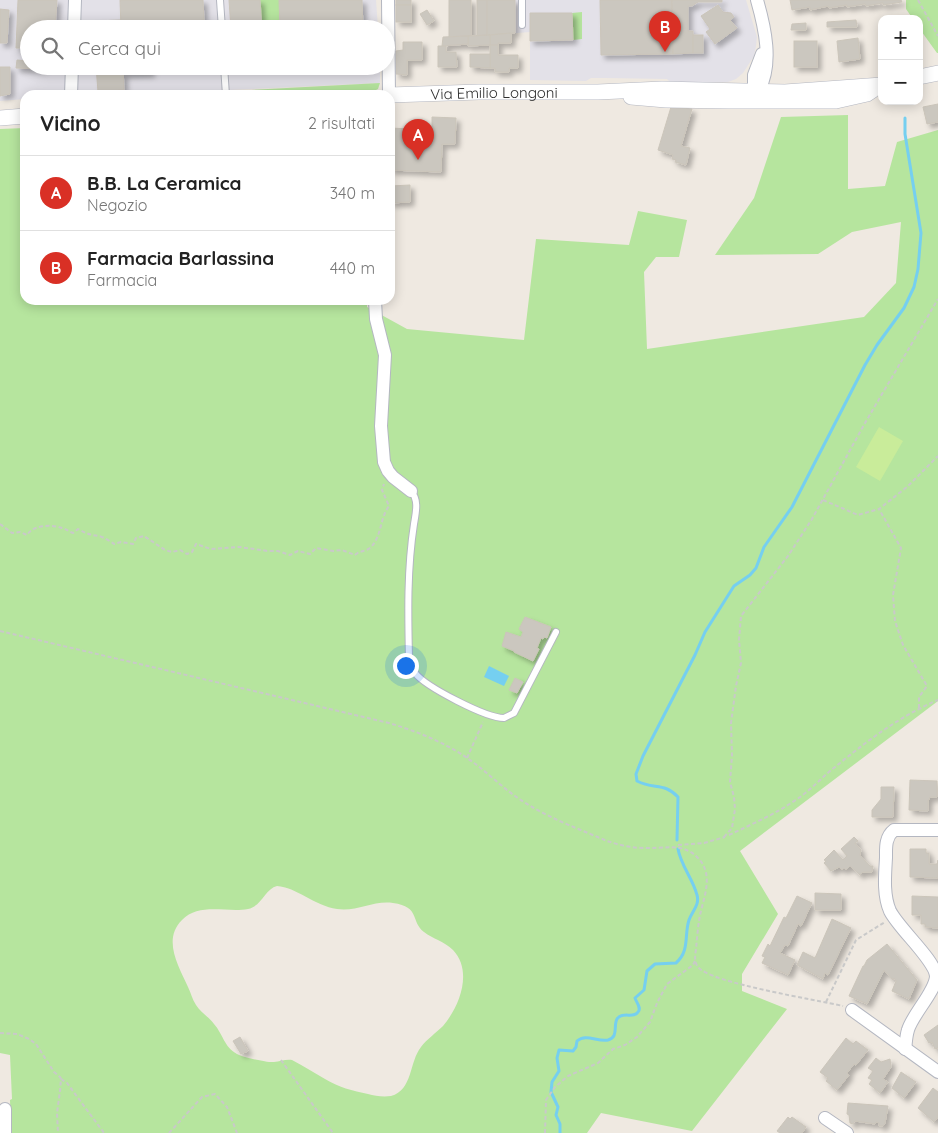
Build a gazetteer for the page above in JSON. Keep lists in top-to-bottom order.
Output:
{
  "streets": {
    "street": ["Via Emilio Longoni"]
  },
  "page": {
    "pins": ["B", "A"],
    "map_buttons": ["+", "−"],
    "search": "Cerca qui",
    "heading": ["Vicino", "2 risultati"],
    "list": [
      {
        "mark": "A",
        "name": "B.B. La Ceramica",
        "note": "Negozio",
        "value": "340 m"
      },
      {
        "mark": "B",
        "name": "Farmacia Barlassina",
        "note": "Farmacia",
        "value": "440 m"
      }
    ]
  }
}
